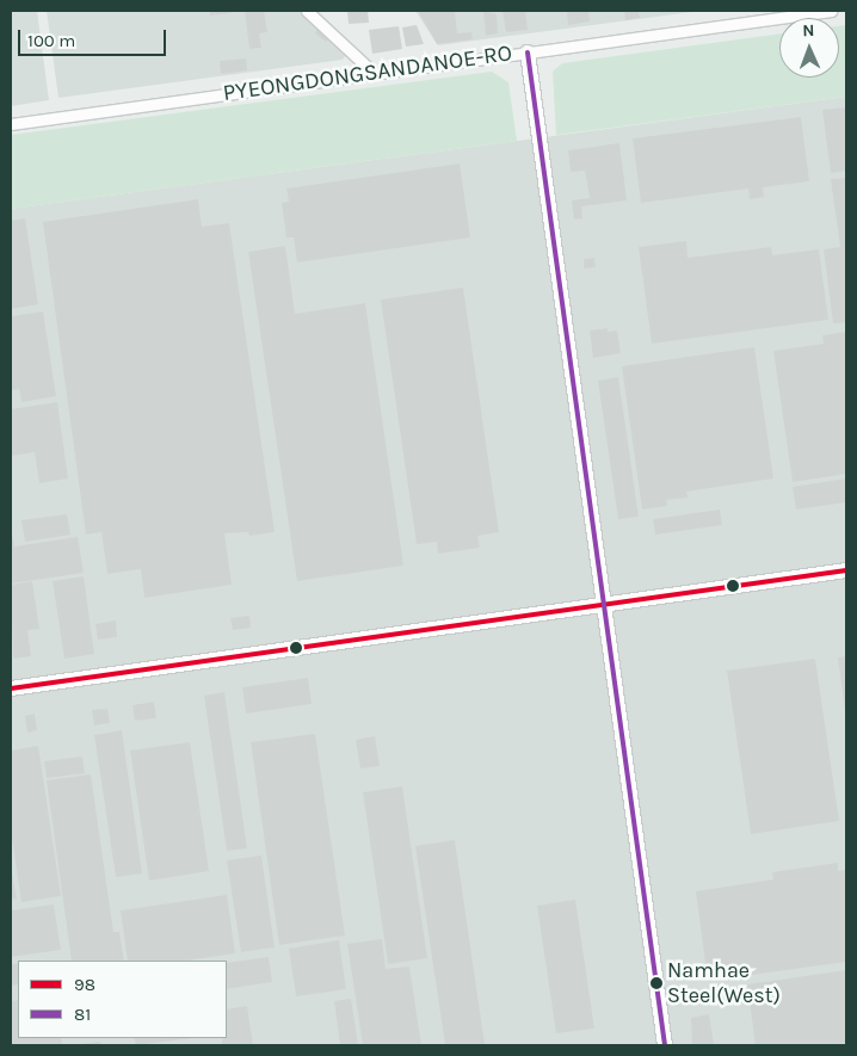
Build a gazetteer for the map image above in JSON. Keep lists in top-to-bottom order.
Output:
{
  "streets": {
    "street": ["PYEONGDONGSANDANOE-RO"]
  },
  "places": ["Namhae Steel(West)"],
  "lines": ["transit line 81", "transit line 98"],
  "legend": ["98", "81"],
  "scale_bar": "100 m",
  "north": "top"
}
